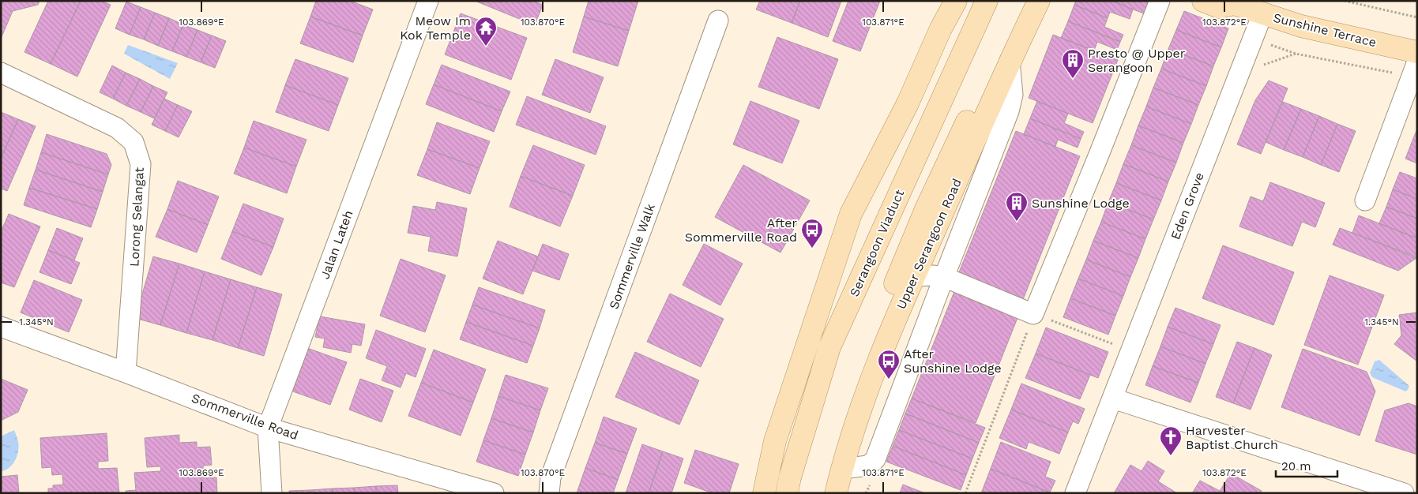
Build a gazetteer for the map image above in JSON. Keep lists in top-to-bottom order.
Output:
{
  "streets": {
    "main road": ["Sunshine Terrace", "Serangoon Viaduct", "Upper Serangoon Road"],
    "street": [
      "Eden Grove",
      "Lorong Selangat",
      "Jalan Lateh",
      "Sommerville Walk",
      "Sommerville Road"
    ]
  },
  "crossings": [
    ["Sunshine Terrace", "Eden Grove"],
    ["Lorong Selangat", "Sommerville Road"],
    ["Jalan Lateh", "Sommerville Road"]
  ],
  "places": {
    "temple": ["Meow Im Kok Temple"],
    "building": ["Presto @ Upper Serangoon", "Sunshine Lodge"],
    "bus stop": ["After Sommerville Road", "After Sunshine Lodge"],
    "church": ["Harvester Baptist Church"]
  },
  "scale_bar": "20 m",
  "coordinates": [
    "103.869°E",
    "103.870°E",
    "103.871°E",
    "103.872°E",
    "1.345°N"
  ]
}
